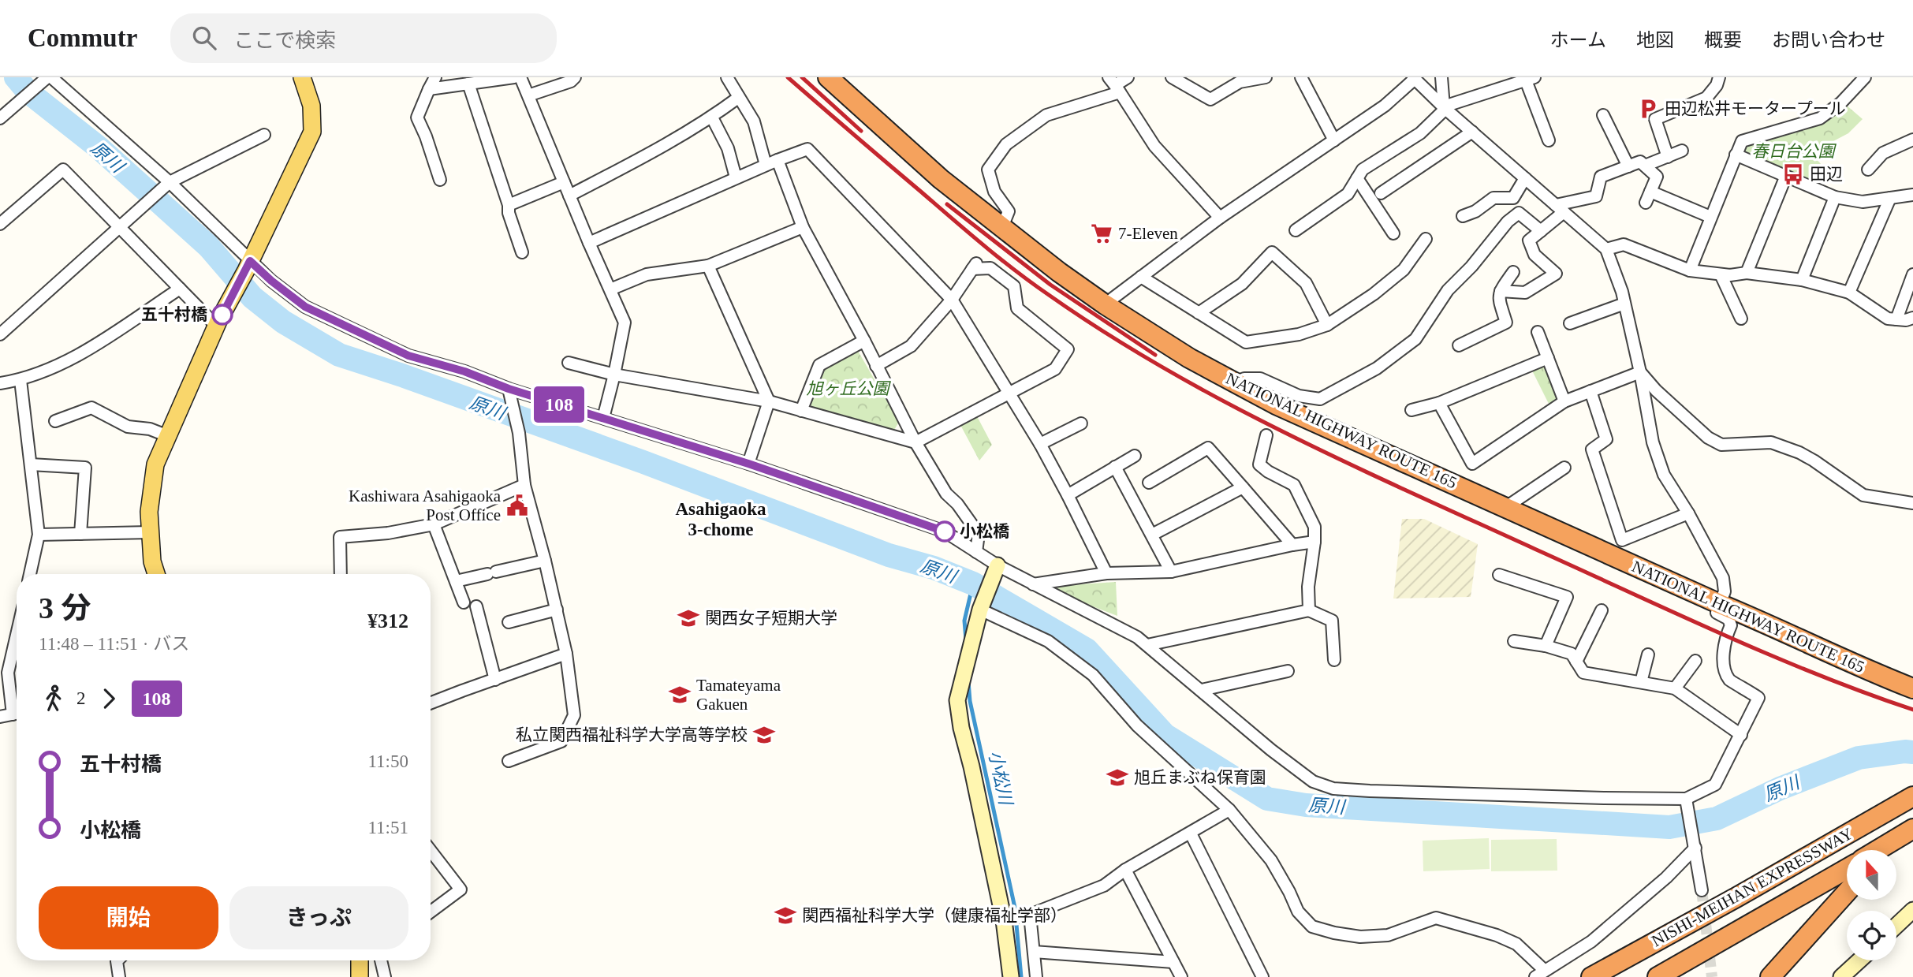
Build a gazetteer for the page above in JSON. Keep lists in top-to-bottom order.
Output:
{
  "streets": {
    "highway": ["NATIONAL HIGHWAY ROUTE 165", "NISHI-MEIHAN EXPRESSWAY"]
  },
  "districts": ["Asahigaoka 3-chome"],
  "water": ["原川", "小松川"],
  "parks": ["春日台公園", "旭ヶ丘公園"],
  "places": {
    "parking": ["田辺松井モータープール"],
    "bus stop": ["田辺"],
    "supermarket": ["7-Eleven"],
    "other": ["五十村橋", "小松橋"],
    "public building": ["Kashiwara Asahigaoka Post Office"],
    "school or university": [
      "関西女子短期大学",
      "Tamateyama Gakuen",
      "私立関西福祉科学大学高等学校",
      "旭丘まぶね保育園",
      "関西福祉科学大学（健康福祉学部）"
    ]
  },
  "lines": ["bus line 108"],
  "north": "top",
  "page": {
    "header": "Commutr",
    "search": "ここで検索",
    "nav": [
      "ホーム",
      "地図",
      "概要",
      "お問い合わせ"
    ],
    "on_map": "108",
    "heading": ["3 分", "11:48 – 11:51 · バス", "¥312"],
    "legs": ["2", "108"],
    "list": [
      {
        "name": "五十村橋",
        "value": "11:50"
      },
      {
        "name": "小松橋",
        "value": "11:51"
      }
    ],
    "buttons": ["開始", "きっぷ"]
  }
}
